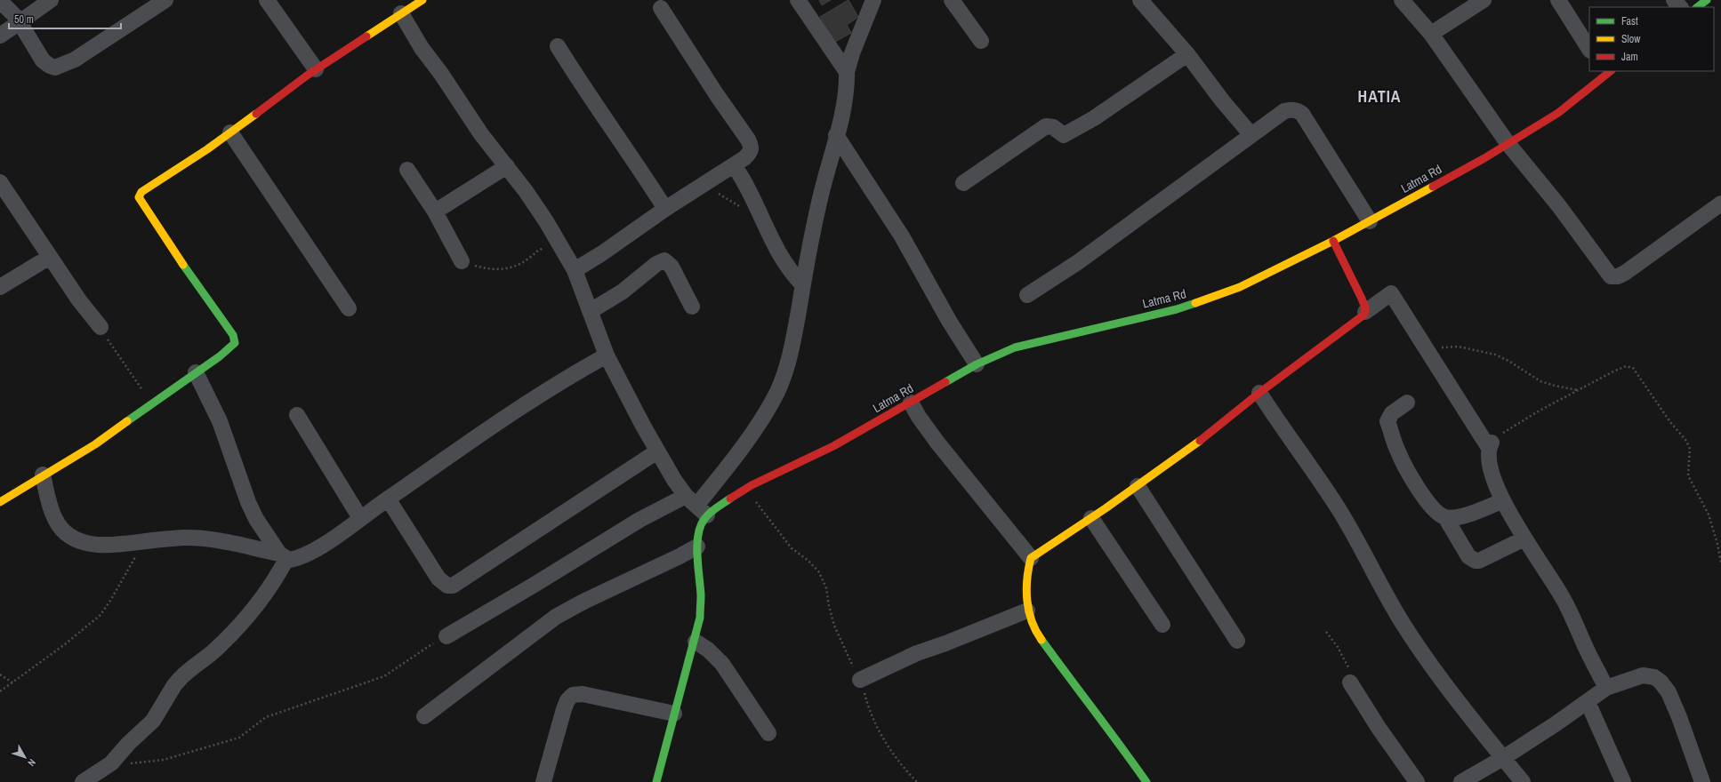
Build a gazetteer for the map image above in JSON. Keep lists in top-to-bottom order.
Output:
{
  "streets": {
    "street": ["Latma Rd"]
  },
  "districts": ["HATIA"],
  "legend": ["Fast", "Slow", "Jam"],
  "scale_bar": "50 m",
  "north": "bottom right"
}
